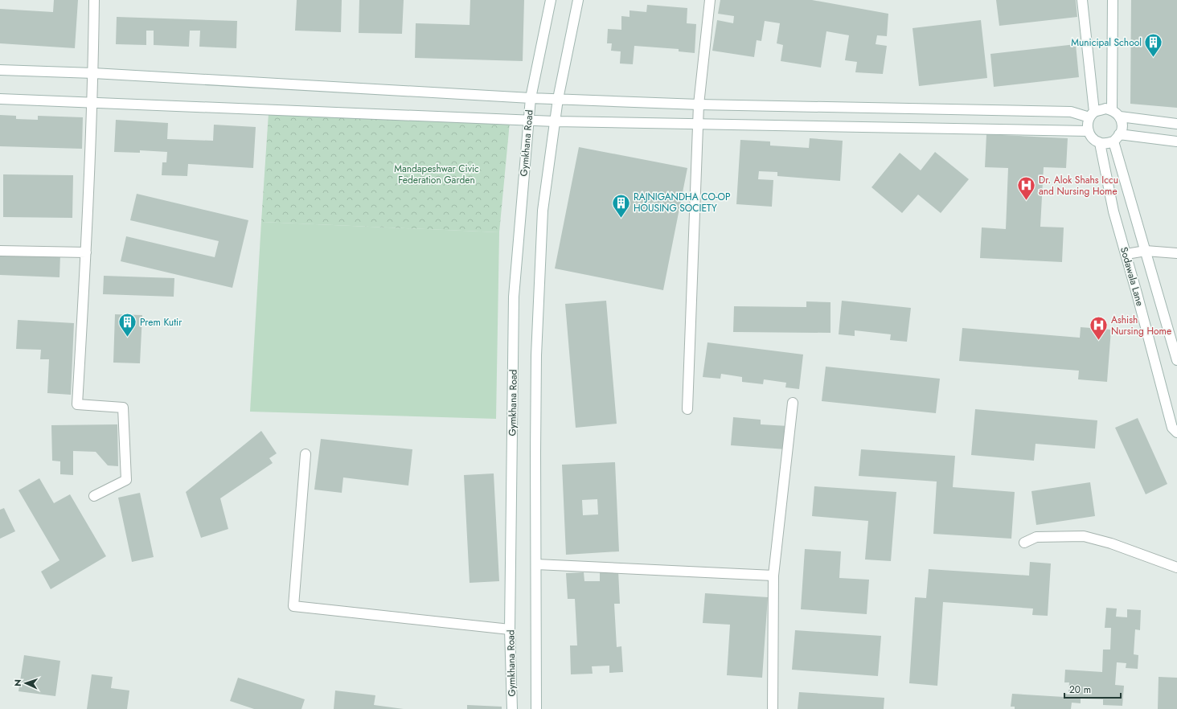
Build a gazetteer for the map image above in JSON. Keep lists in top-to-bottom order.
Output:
{
  "streets": {
    "street": ["Gymkhana Road", "Sodawala Lane"]
  },
  "parks": ["Mandapeshwar Civic Federation Garden"],
  "places": {
    "building": ["Municipal School", "RAJNIGANDHA CO-OP HOUSING SOCIETY", "Prem Kutir"],
    "hospital": ["Dr. Alok Shahs Iccu and Nursing Home", "Ashish Nursing Home"]
  },
  "scale_bar": "20 m",
  "north": "left"
}
